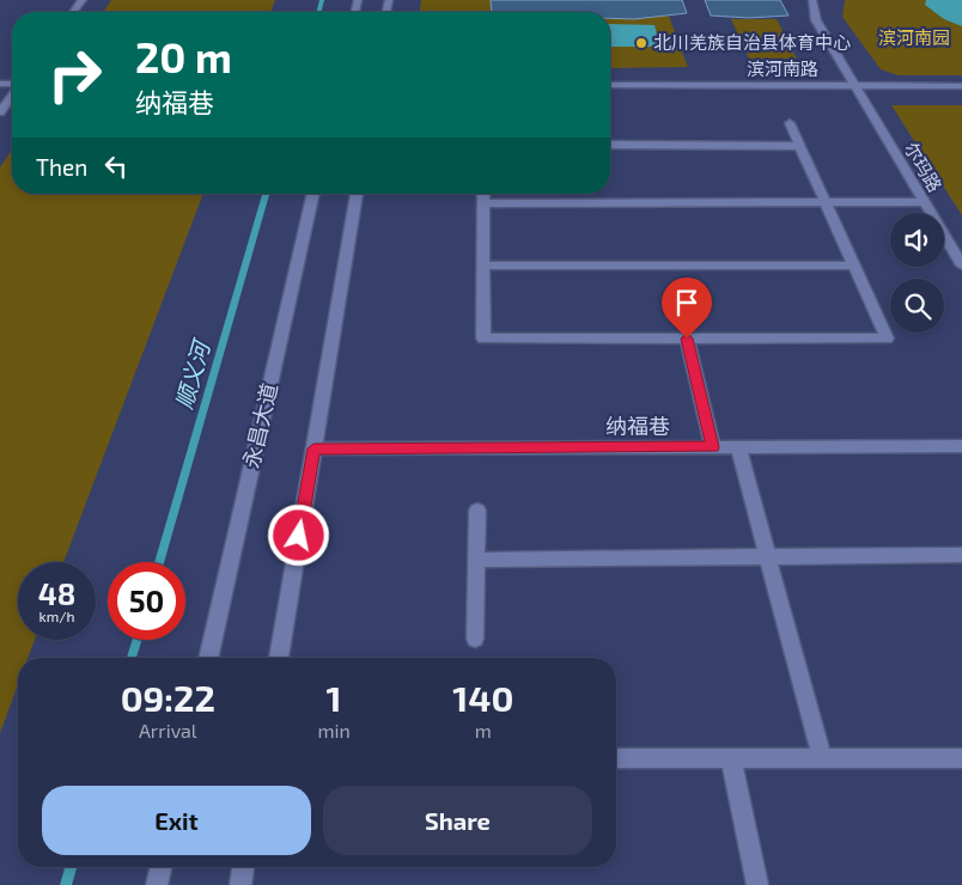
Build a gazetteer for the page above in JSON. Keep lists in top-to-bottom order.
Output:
{
  "streets": {
    "street": [
      "滨河南路",
      "尔玛路",
      "永昌大道",
      "纳福巷"
    ]
  },
  "crossings": [
    ["滨河南路", "尔玛路"]
  ],
  "water": ["顺义河"],
  "parks": ["滨河南园"],
  "places": ["北川羌族自治县体育中心"],
  "page": {
    "turn": ["20 m", "纳福巷"],
    "then": "Then",
    "speed": "48 km/h",
    "limit": "50",
    "eta": [
      "09:22",
      "Arrival",
      "1",
      "min",
      "140",
      "m"
    ],
    "buttons": ["Exit", "Share"]
  }
}
